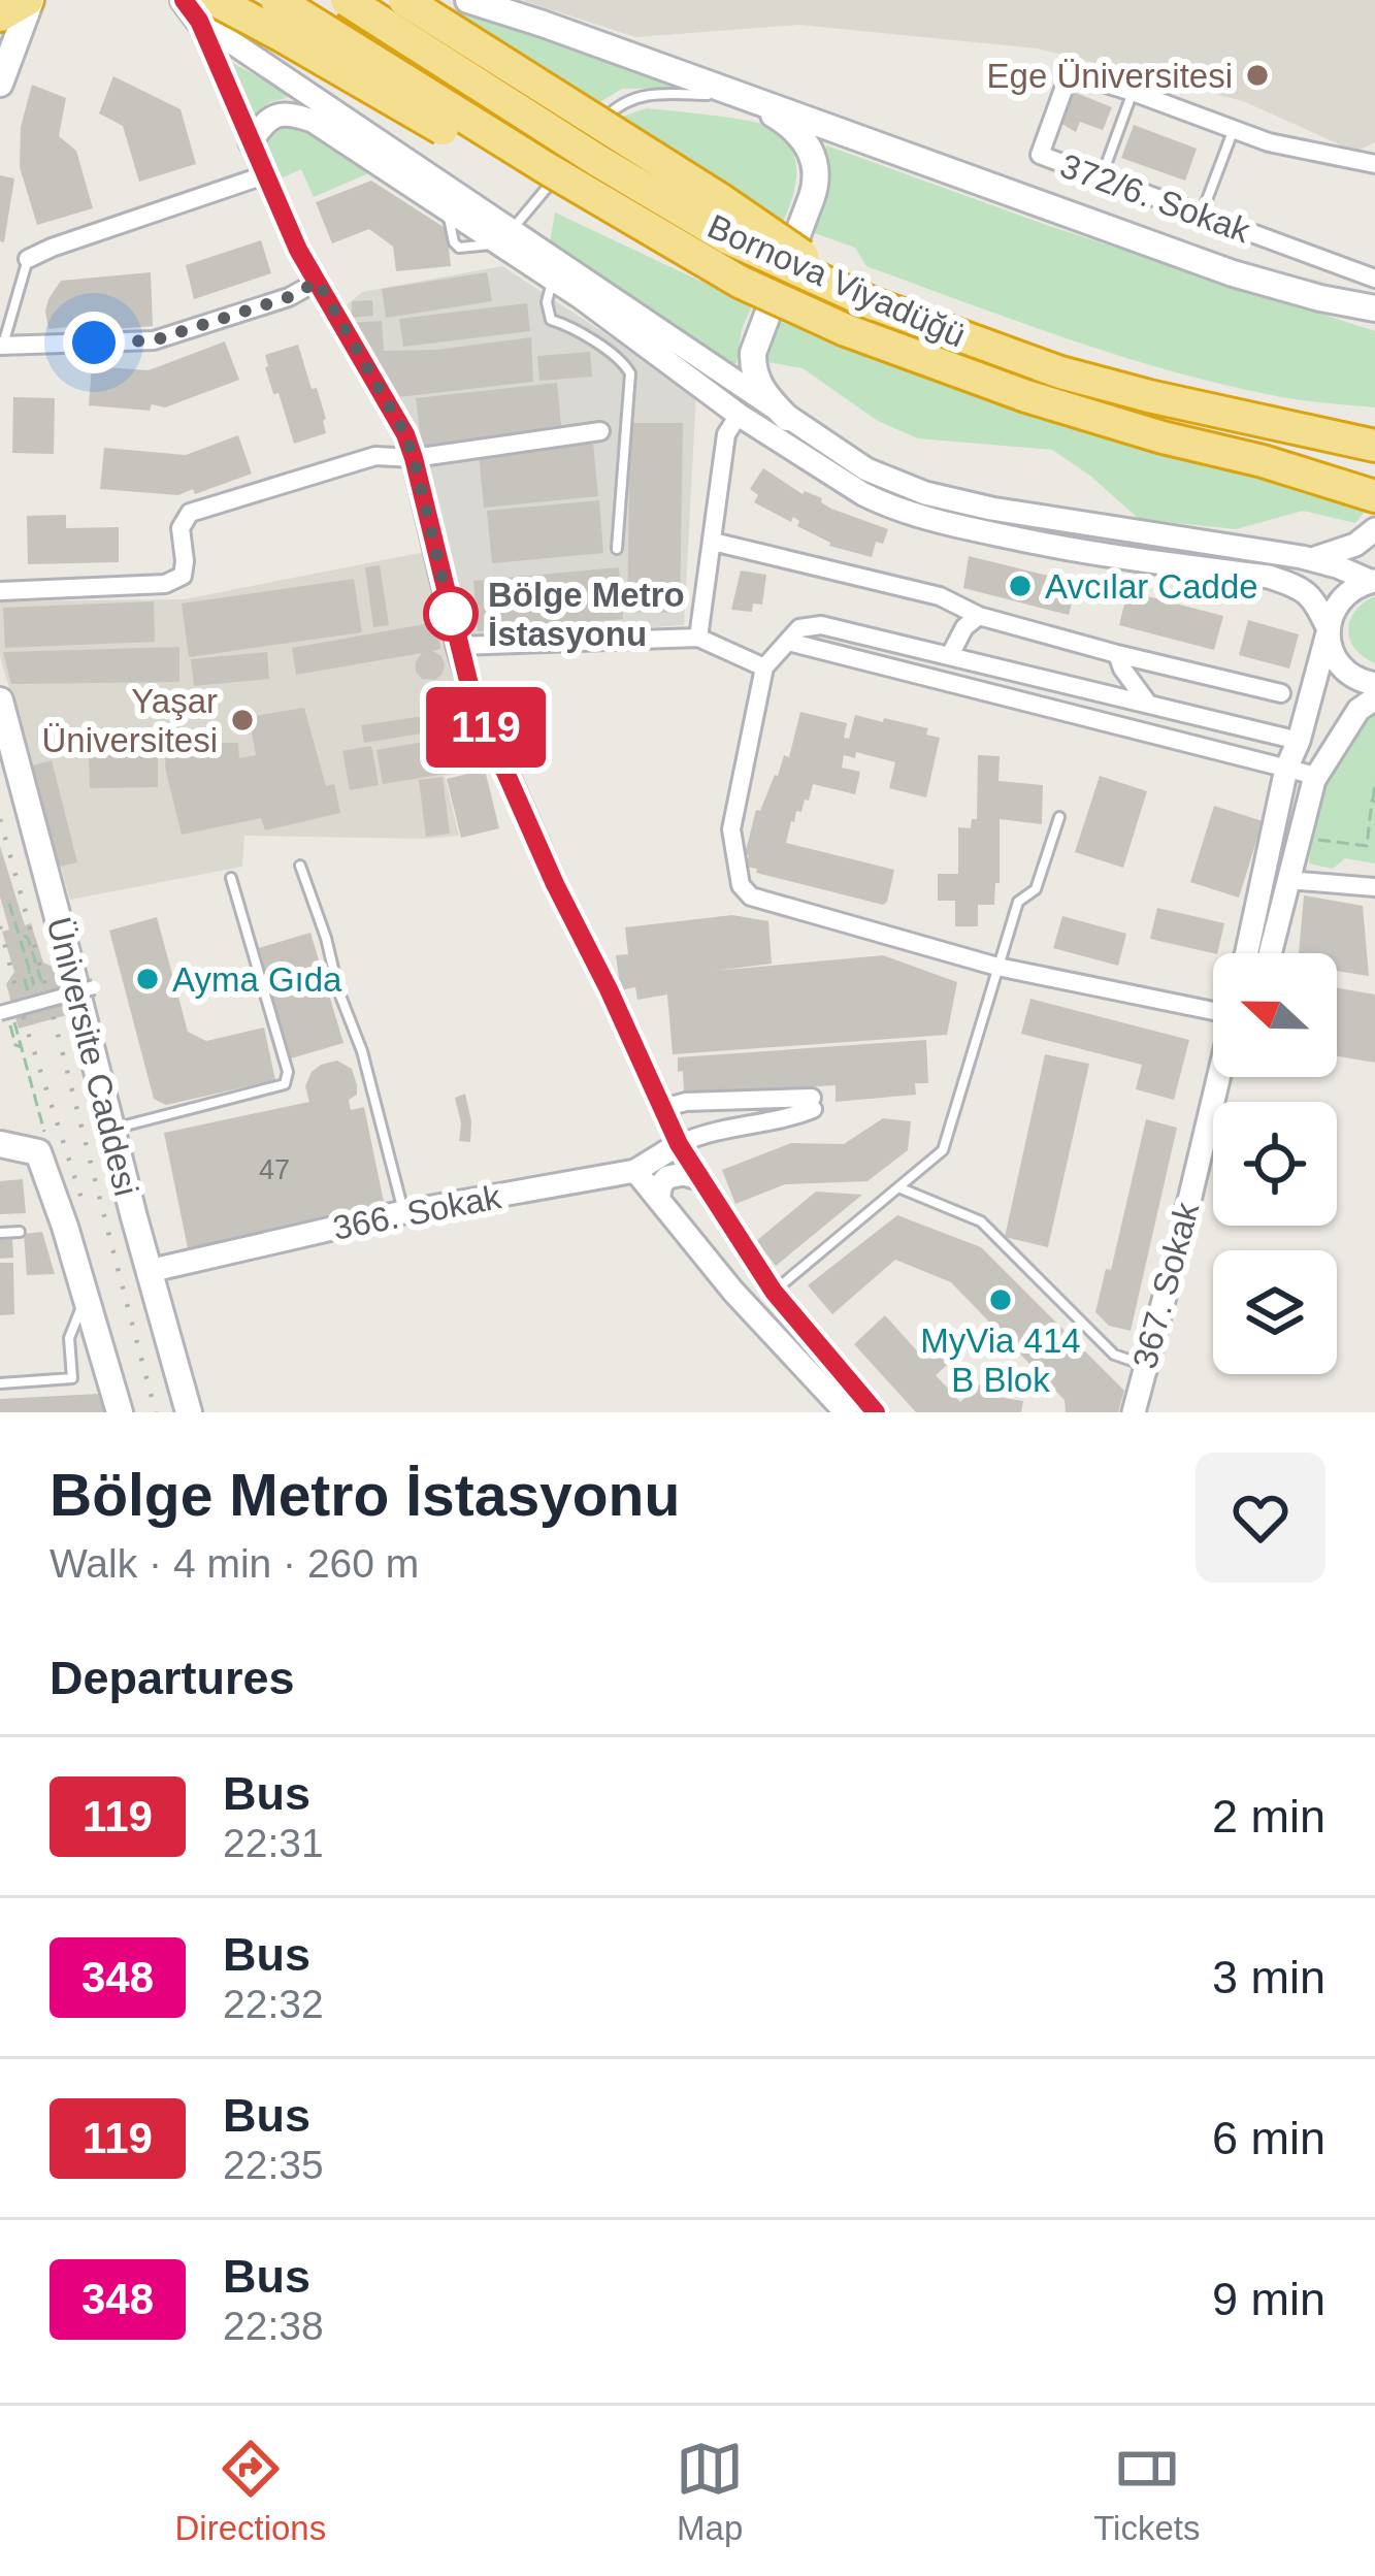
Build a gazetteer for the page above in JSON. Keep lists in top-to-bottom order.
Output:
{
  "streets": {
    "highway": ["Bornova Viyadüğü"],
    "main road": ["Üniversite Caddesi"],
    "street": ["372/6. Sokak", "366. Sokak", "367. Sokak"]
  },
  "crossings": [
    ["Üniversite Caddesi", "366. Sokak"]
  ],
  "places": [
    "Ege Üniversitesi",
    "Avcılar Cadde",
    "Bölge Metro İstasyonu",
    "Yaşar Üniversitesi",
    "Ayma Gıda",
    "MyVia 414 B Blok"
  ],
  "lines": ["bus line 119"],
  "house_numbers": ["47"],
  "north": "left",
  "page": {
    "on_map": "119",
    "heading": [
      ["Bölge Metro İstasyonu", "Walk · 4 min · 260 m"],
      "Departures"
    ],
    "list": [
      {
        "mark": "119",
        "name": "Bus",
        "note": "22:31",
        "value": "2 min"
      },
      {
        "mark": "348",
        "name": "Bus",
        "note": "22:32",
        "value": "3 min"
      },
      {
        "mark": "119",
        "name": "Bus",
        "note": "22:35",
        "value": "6 min"
      },
      {
        "mark": "348",
        "name": "Bus",
        "note": "22:38",
        "value": "9 min"
      }
    ],
    "tabs": ["Directions", "Map", "Tickets"]
  }
}
